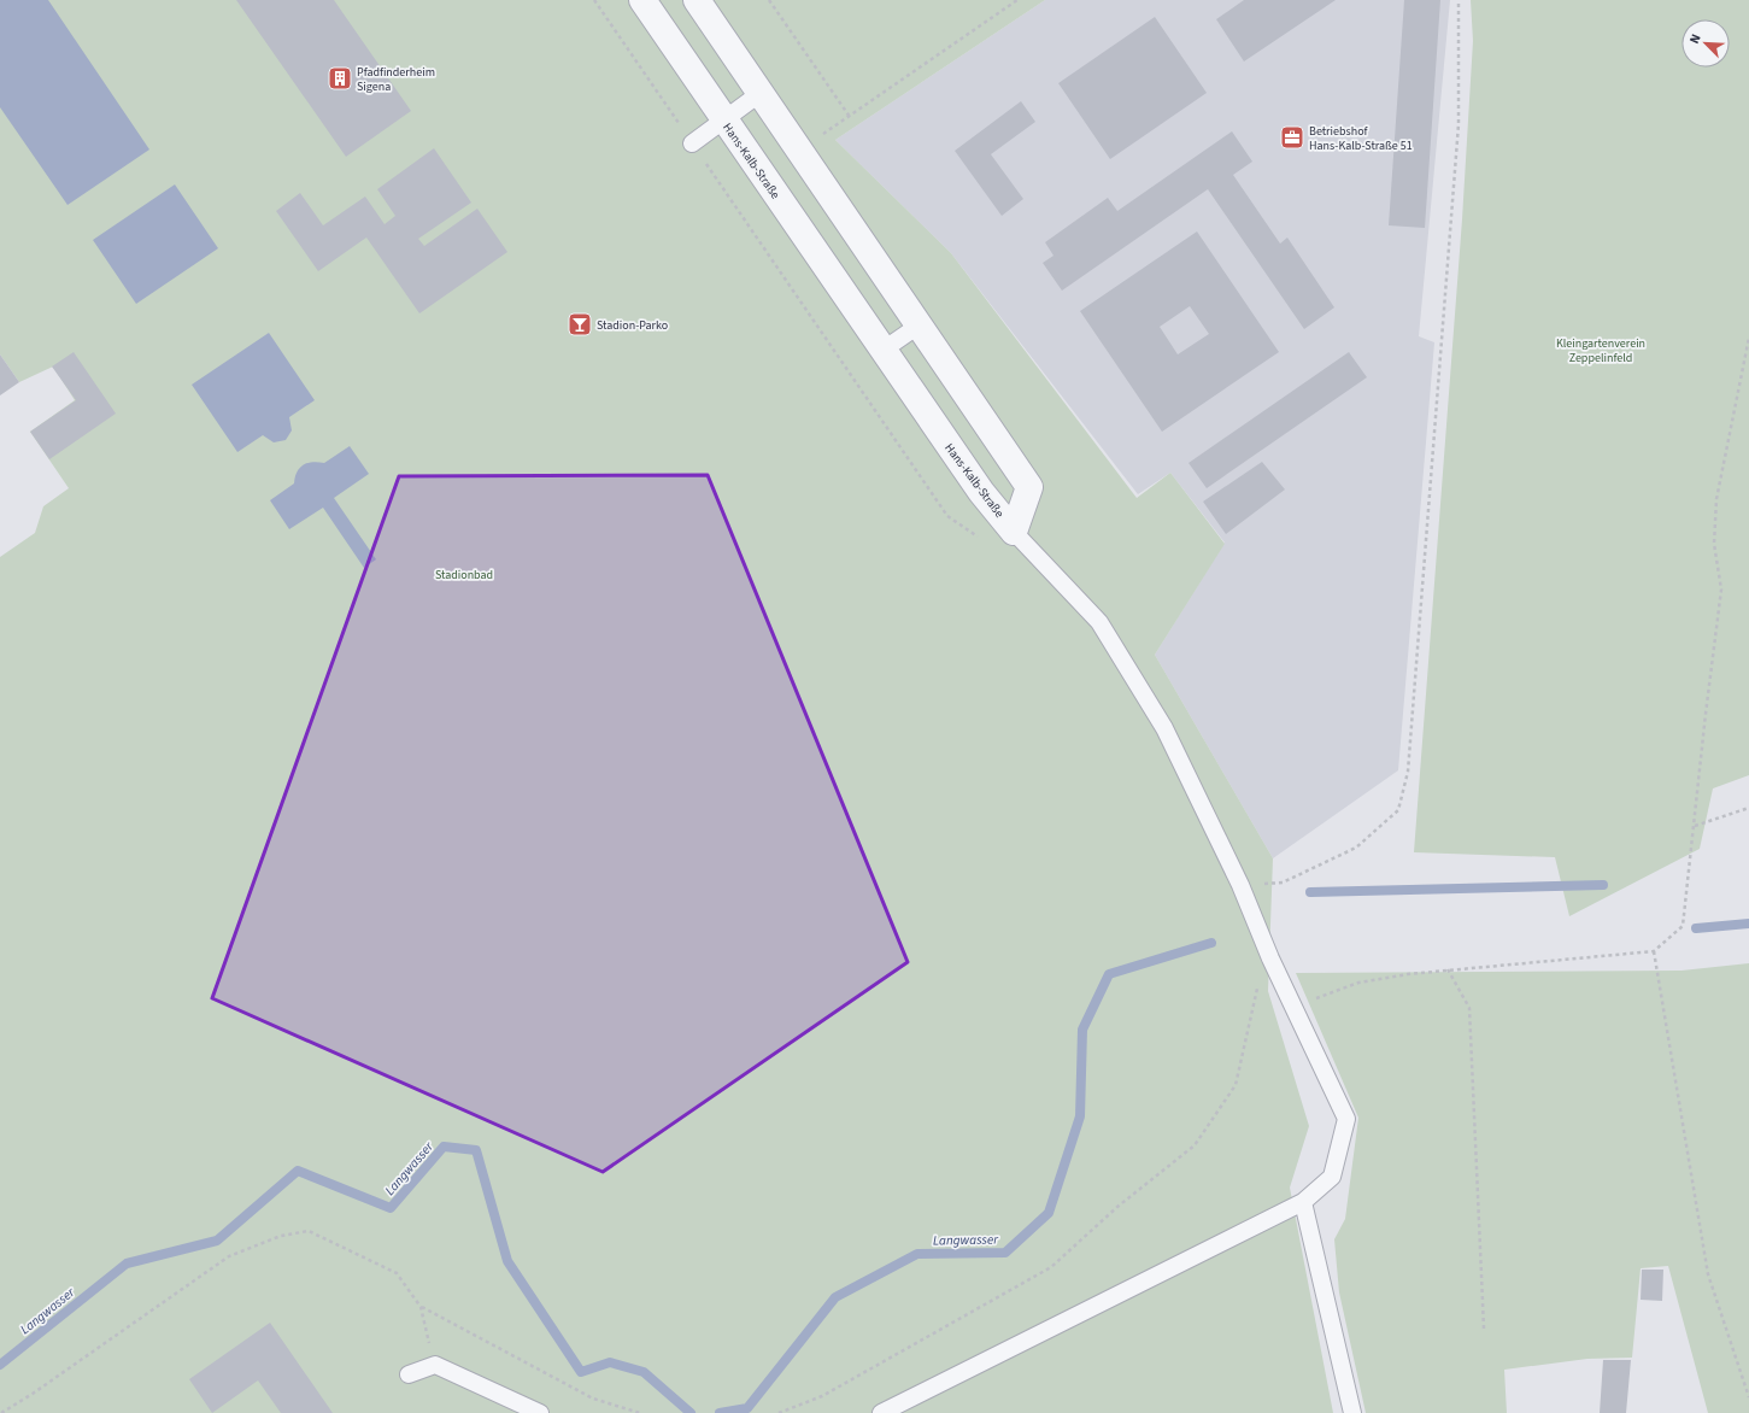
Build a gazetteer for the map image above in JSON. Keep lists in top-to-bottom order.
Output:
{
  "streets": {
    "street": ["Hans-Kalb-Straße"]
  },
  "water": ["Langwasser"],
  "parks": ["Kleingartenverein Zeppelinfeld", "Stadionbad"],
  "places": {
    "building": ["Pfadfinderheim Sigena"],
    "office": ["Betriebshof Hans-Kalb-Straße 51"],
    "bar": ["Stadion-Parko"]
  },
  "north": "top left"
}
